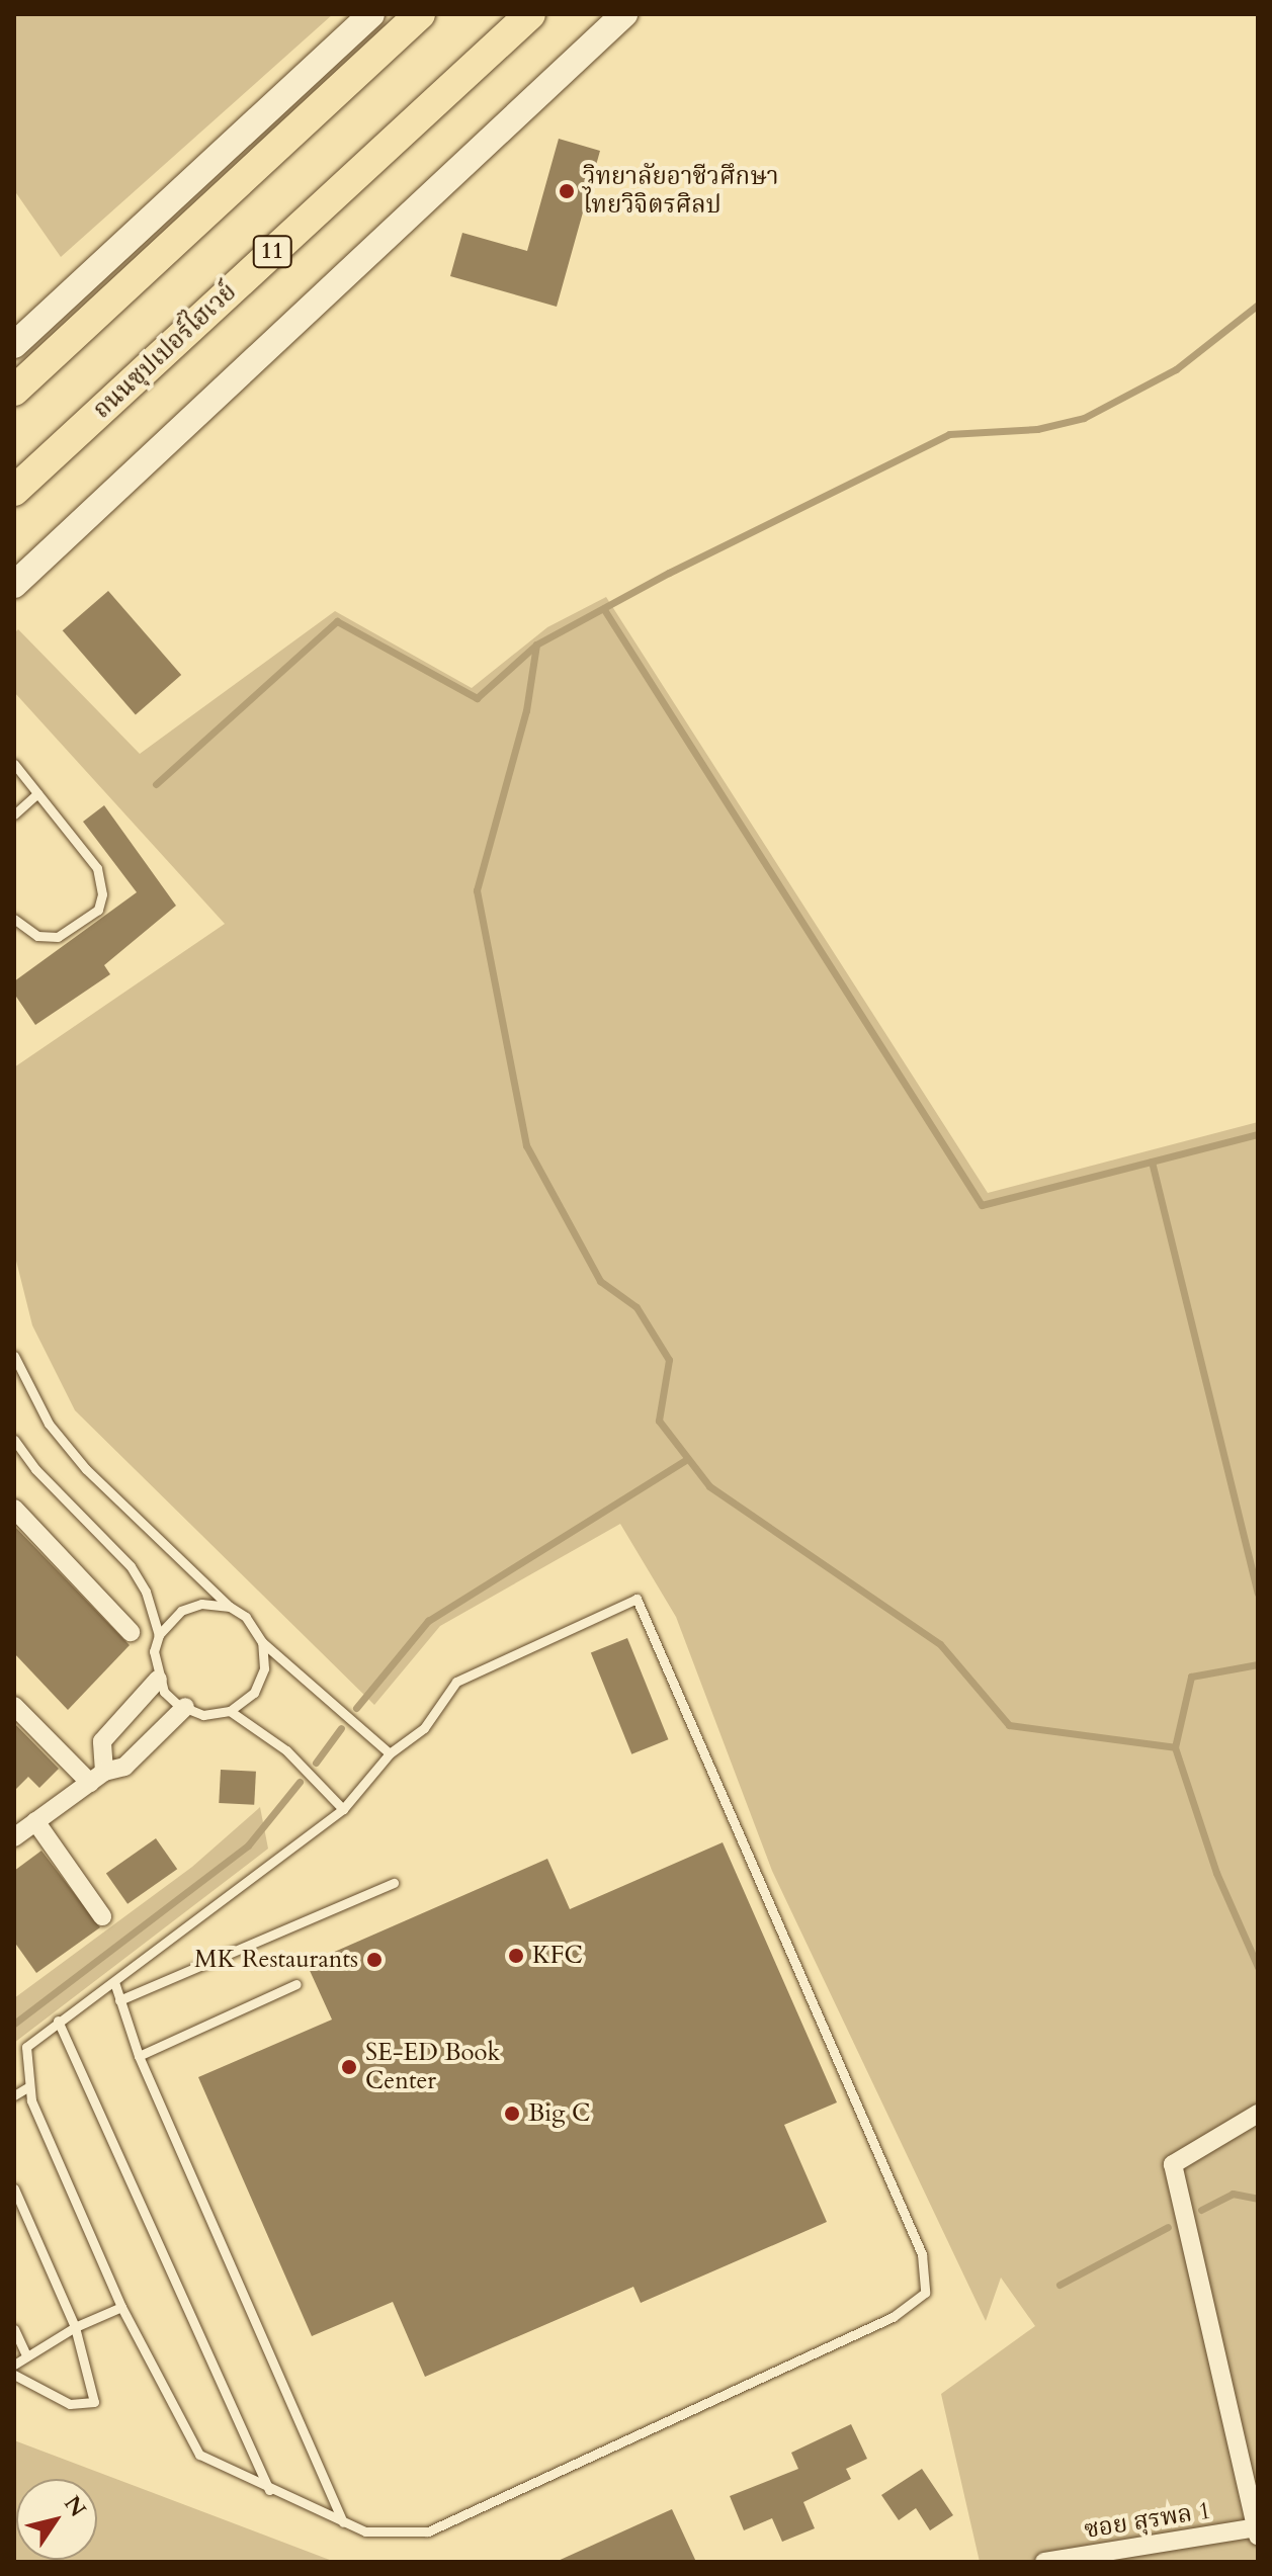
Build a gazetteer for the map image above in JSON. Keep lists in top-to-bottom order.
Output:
{
  "streets": {
    "highway": ["11", "ถนนซุปเปอร์ไฮเวย์"],
    "street": ["ซอย สุรพล 1"]
  },
  "places": [
    "วิทยาลัยอาชีวศึกษา ไทยวิจิตรศิลป",
    "KFC",
    "MK Restaurants",
    "SE-ED Book Center",
    "Big C"
  ],
  "north": "top right"
}
